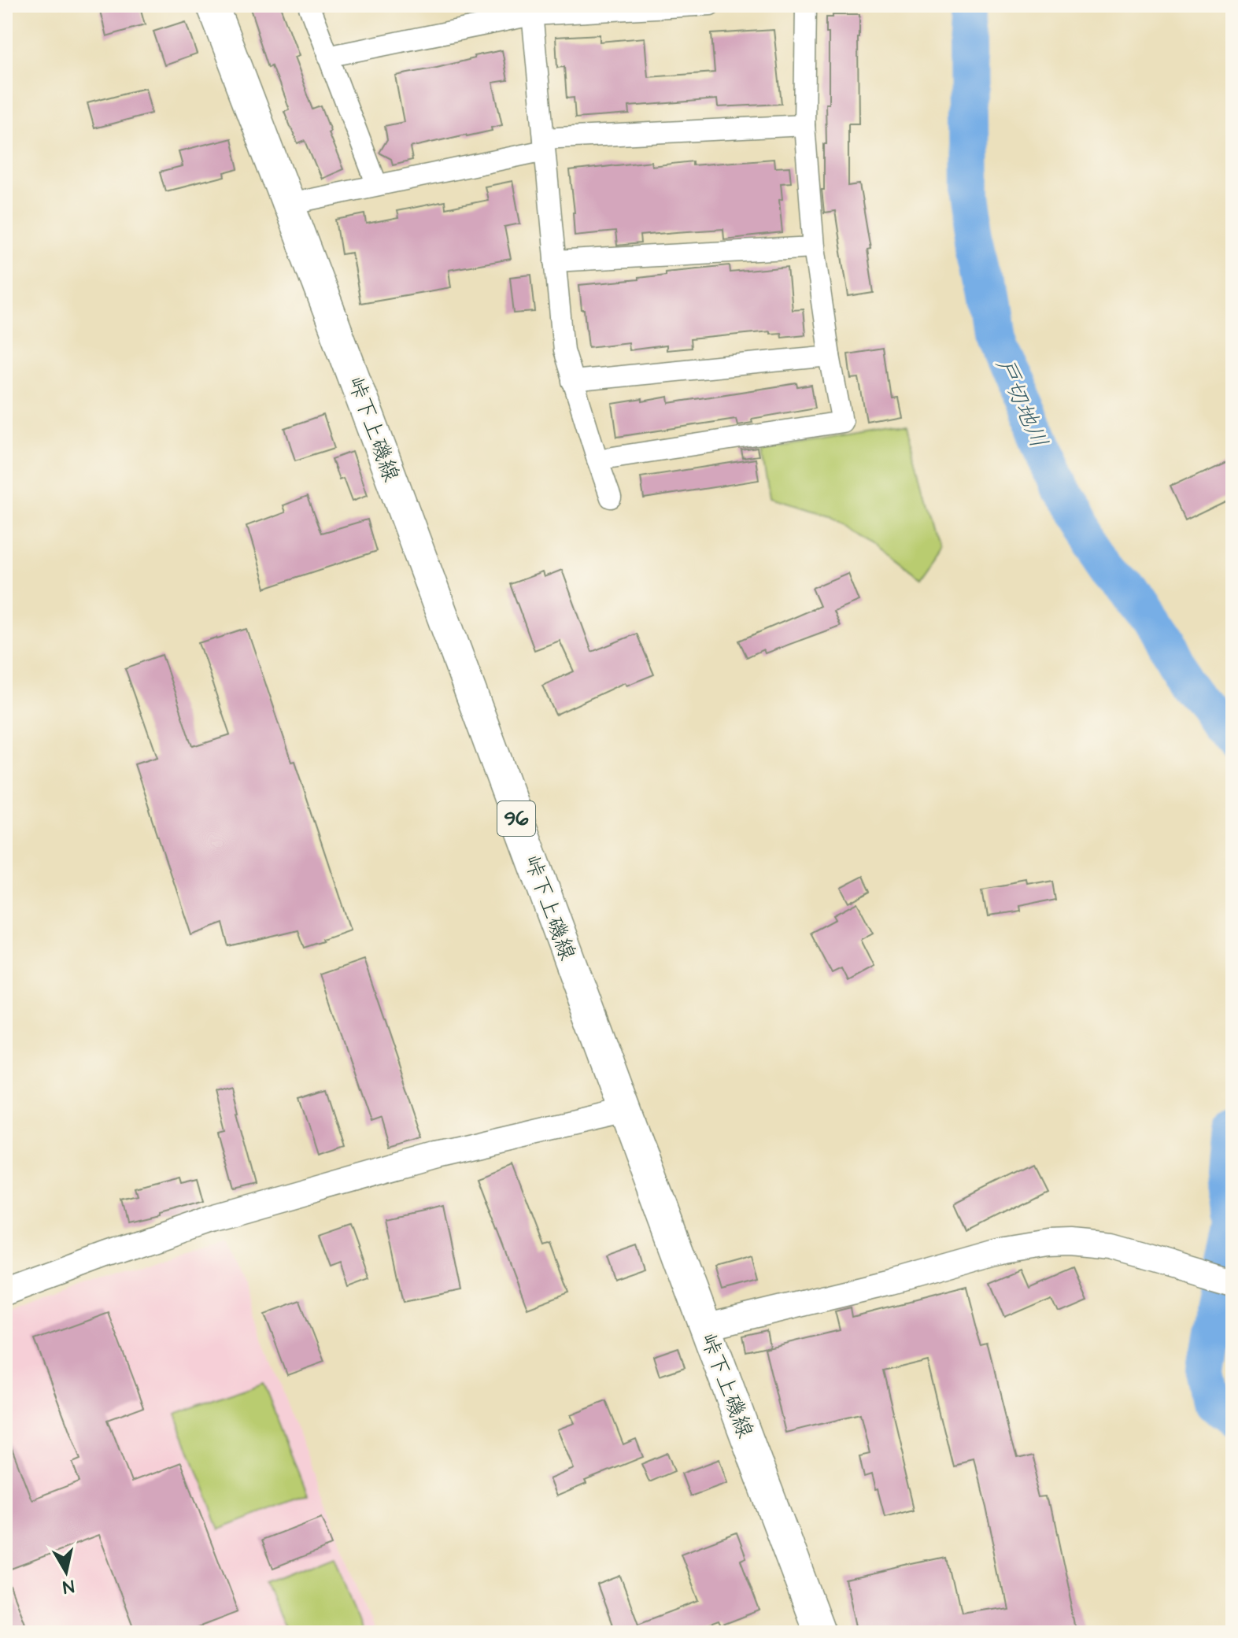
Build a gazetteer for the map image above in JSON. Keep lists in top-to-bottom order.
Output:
{
  "streets": {
    "main road": ["峠下上磯線", "96"]
  },
  "water": ["戸切地川"],
  "north": "bottom"
}
